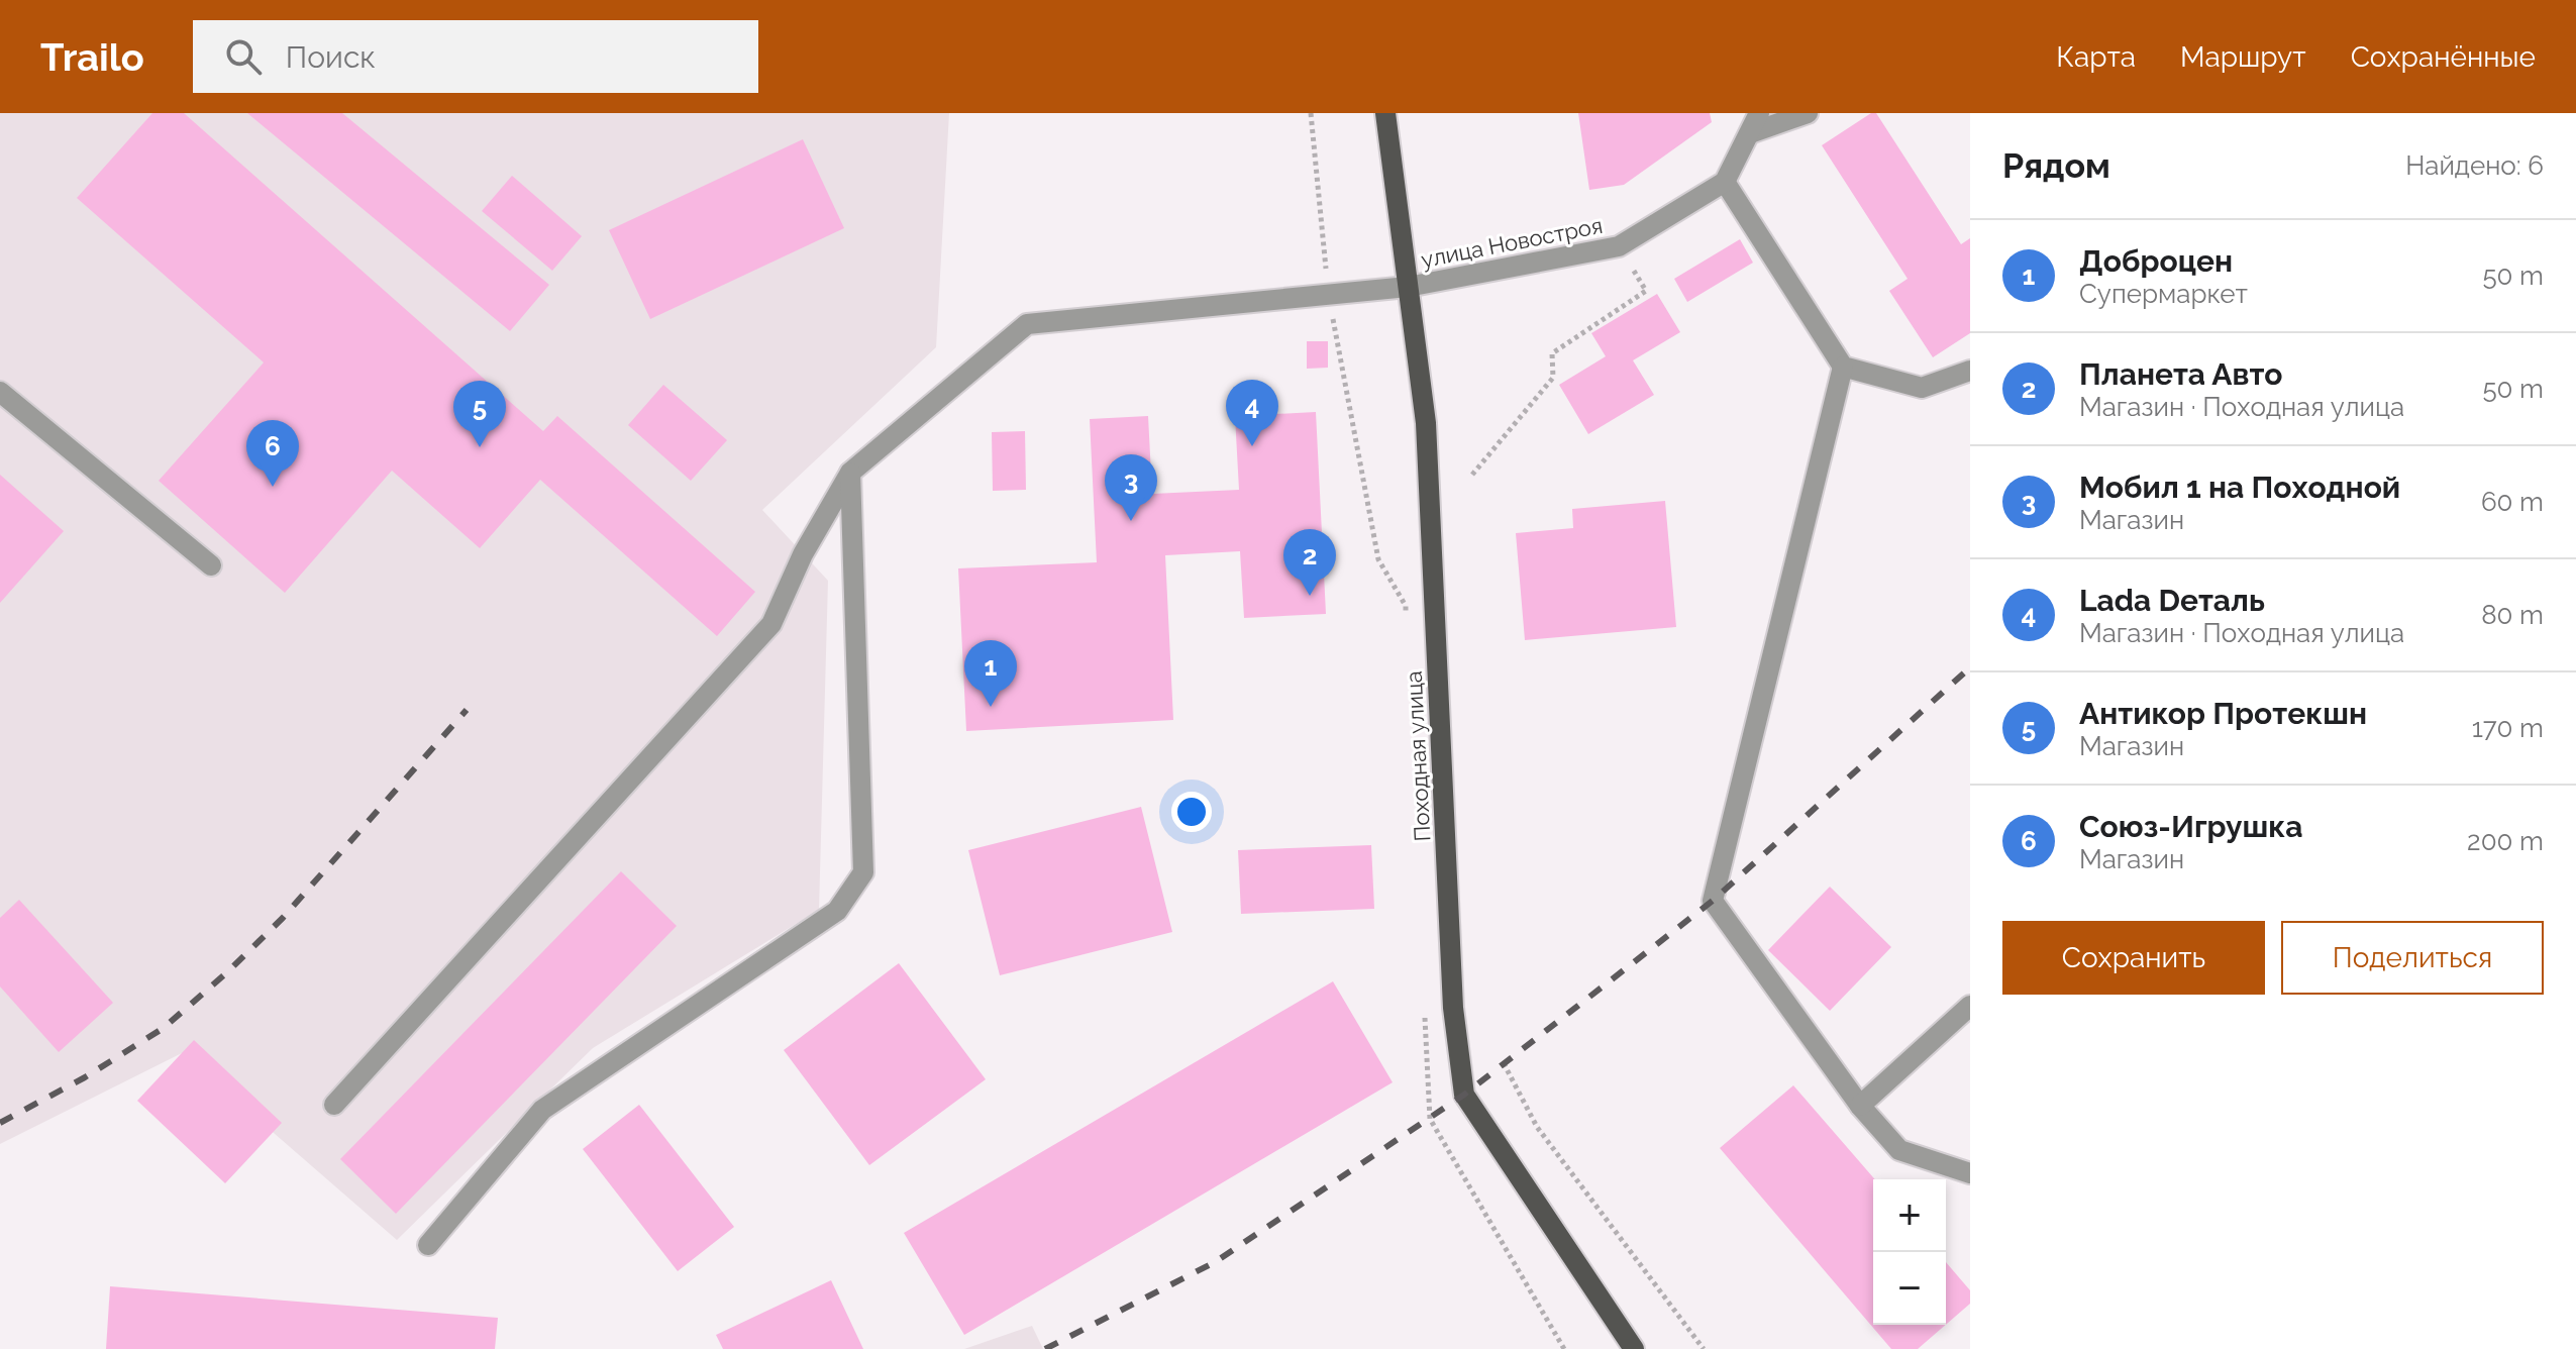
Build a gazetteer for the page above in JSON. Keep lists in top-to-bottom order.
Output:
{
  "streets": {
    "main road": ["Походная улица"],
    "street": ["улица Новостроя"]
  },
  "crossings": [
    ["улица Новостроя", "Походная улица"]
  ],
  "page": {
    "header": "Trailo",
    "search": "Поиск",
    "nav": ["Карта", "Маршрут", "Сохранённые"],
    "heading": ["Рядом", "Найдено: 6"],
    "list": [
      {
        "mark": "1",
        "name": "Доброцен",
        "note": "Супермаркет",
        "value": "50 m"
      },
      {
        "mark": "2",
        "name": "Планета Авто",
        "note": "Магазин · Походная улица",
        "value": "50 m"
      },
      {
        "mark": "3",
        "name": "Мобил 1 на Походной",
        "note": "Магазин",
        "value": "60 m"
      },
      {
        "mark": "4",
        "name": "Lada Dеталь",
        "note": "Магазин · Походная улица",
        "value": "80 m"
      },
      {
        "mark": "5",
        "name": "Антикор Протекшн",
        "note": "Магазин",
        "value": "170 m"
      },
      {
        "mark": "6",
        "name": "Союз-Игрушка",
        "note": "Магазин",
        "value": "200 m"
      }
    ],
    "pins": [
      "4",
      "5",
      "6",
      "3",
      "2",
      "1"
    ],
    "buttons": ["Сохранить", "Поделиться"],
    "map_buttons": ["+", "−"]
  }
}
